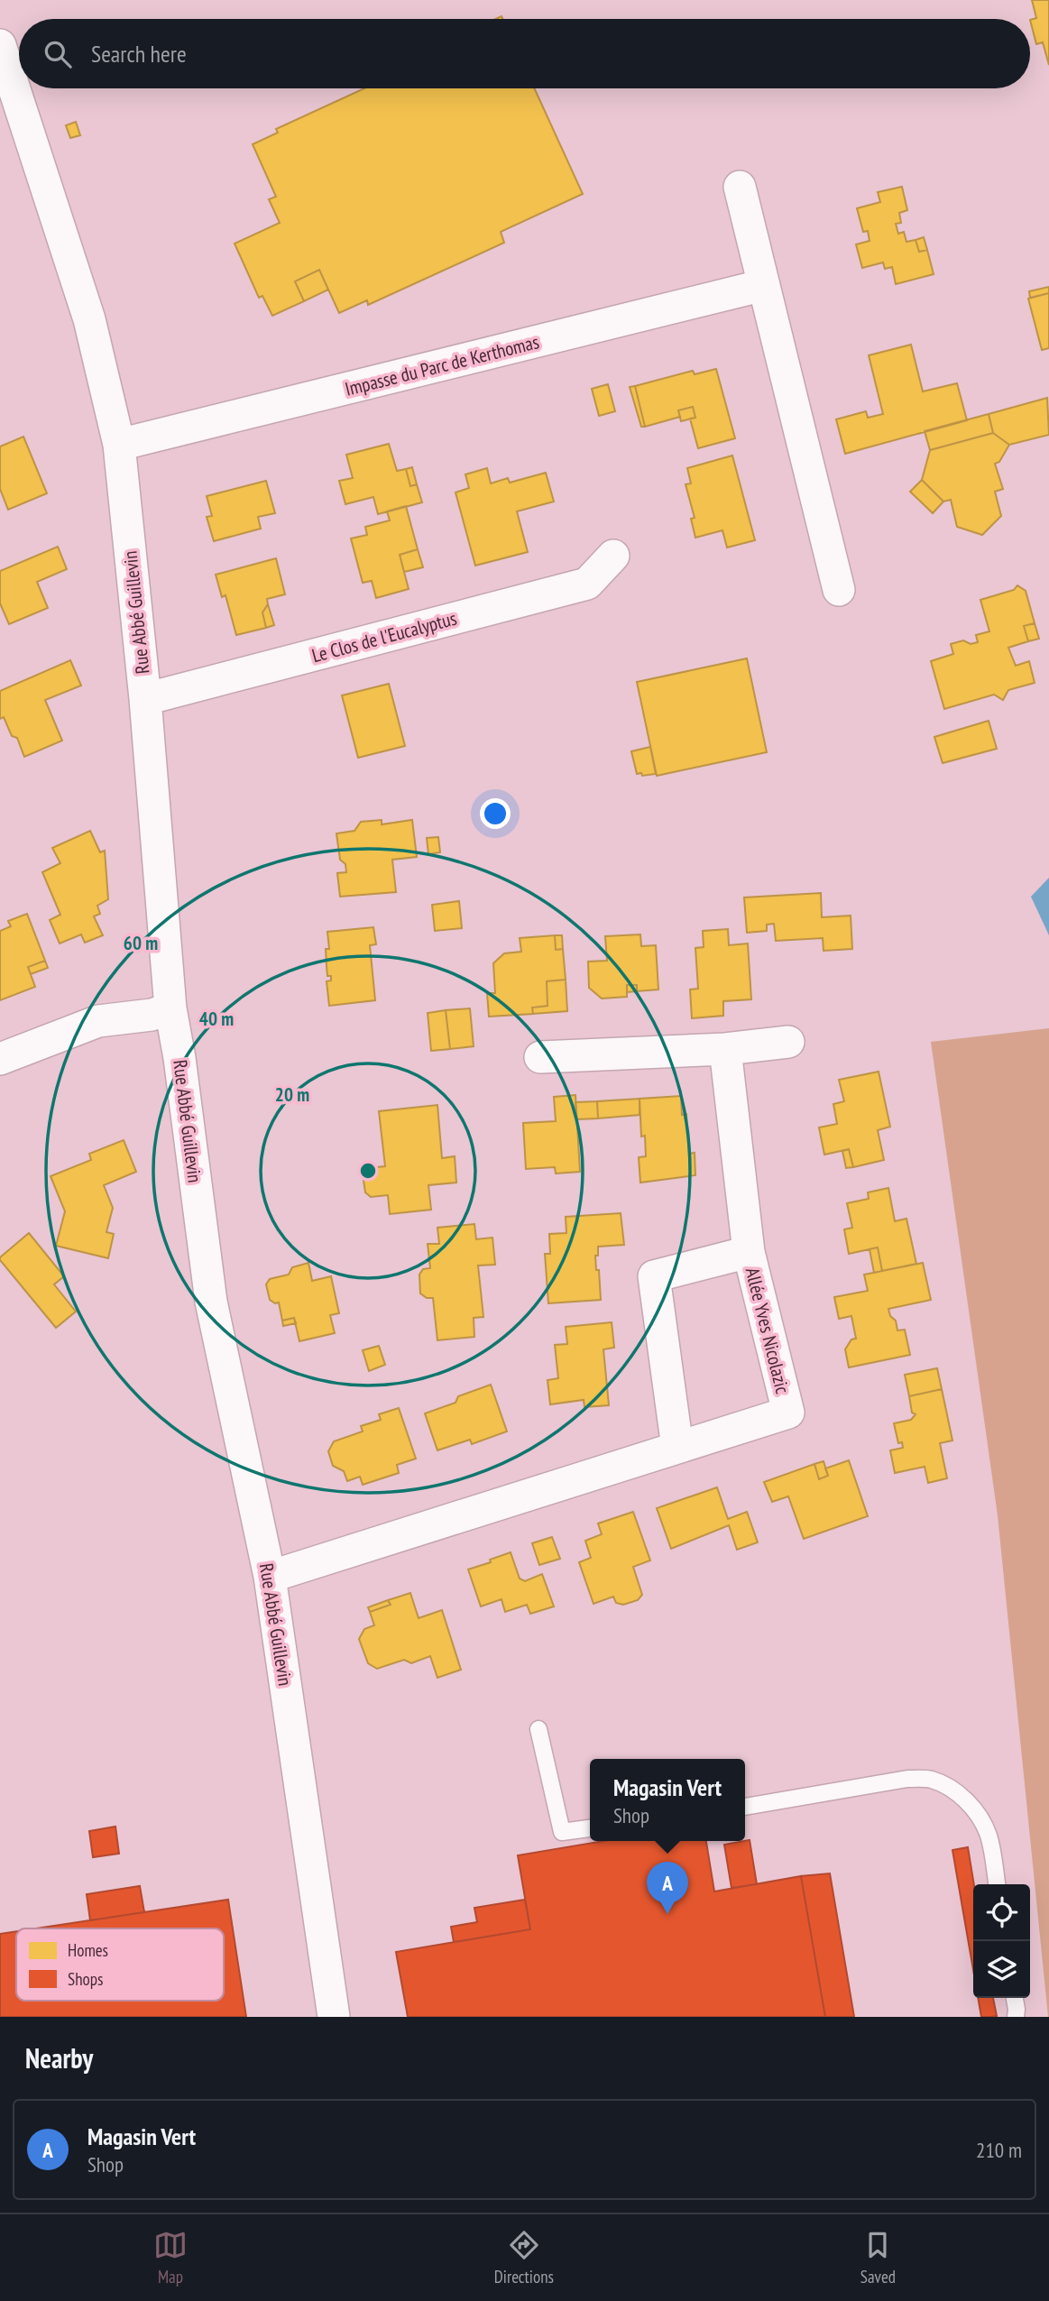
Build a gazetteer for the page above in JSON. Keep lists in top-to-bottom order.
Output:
{
  "streets": {
    "street": [
      "Impasse du Parc de Kerthomas",
      "Rue Abbé Guillevin",
      "Le Clos de l'Eucalyptus",
      "Allée Yves Nicolazic"
    ]
  },
  "crossings": [
    ["Impasse du Parc de Kerthomas", "Rue Abbé Guillevin"],
    ["Rue Abbé Guillevin", "Le Clos de l'Eucalyptus"],
    ["Rue Abbé Guillevin", "Allée Yves Nicolazic"]
  ],
  "legend": ["Homes", "Shops"],
  "page": {
    "search": "Search here",
    "popup": ["Magasin Vert", "Shop"],
    "pins": "A",
    "heading": "Nearby",
    "list": [
      {
        "mark": "A",
        "name": "Magasin Vert",
        "note": "Shop",
        "value": "210 m"
      }
    ],
    "nav": ["Map", "Directions", "Saved"]
  },
  "rings": ["60 m", "40 m", "20 m"]
}
